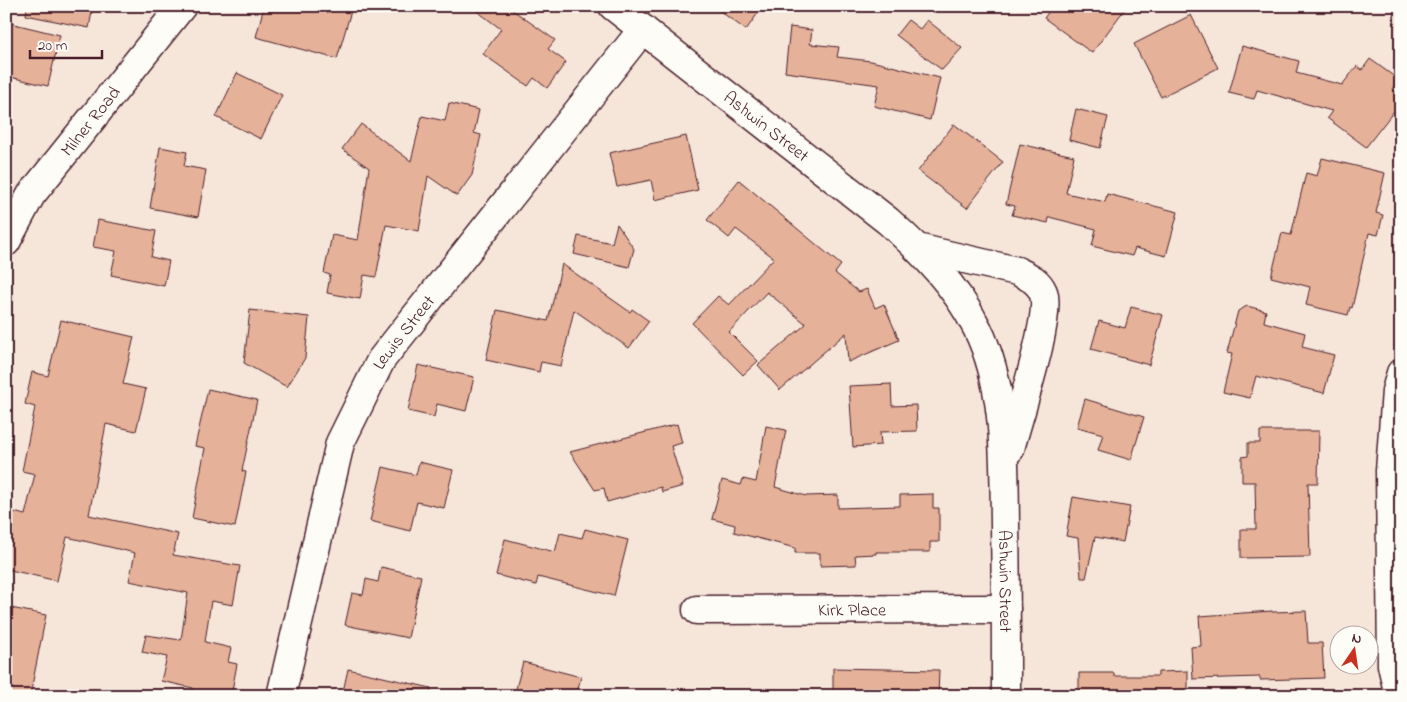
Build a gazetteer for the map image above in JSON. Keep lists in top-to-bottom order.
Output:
{
  "streets": {
    "street": [
      "Milner Road",
      "Ashwin Street",
      "Lewis Street",
      "Kirk Place"
    ]
  },
  "crossings": [
    ["Ashwin Street", "Lewis Street"],
    ["Ashwin Street", "Kirk Place"]
  ],
  "scale_bar": "20 m",
  "north": "top"
}
